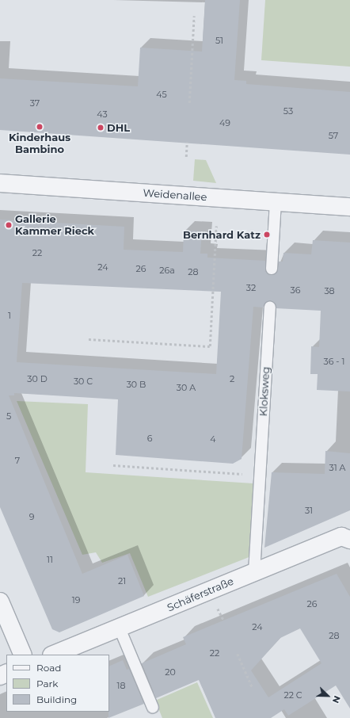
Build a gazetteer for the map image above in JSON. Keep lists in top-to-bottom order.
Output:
{
  "streets": {
    "street": ["Weidenallee", "Schäferstraße"],
    "lane": ["Kloksweg"]
  },
  "crossings": [
    ["Kloksweg", "Schäferstraße"]
  ],
  "places": [
    "Kinderhaus Bambino",
    "DHL",
    "Gallerie Kammer Rieck",
    "Bernhard Katz"
  ],
  "house_numbers": [
    "51",
    "45",
    "37",
    "53",
    "43",
    "49",
    "57",
    "22",
    "24",
    "26",
    "26a",
    "28",
    "32",
    "36",
    "38",
    "1",
    "36 - 1",
    "30 D",
    "2",
    "30 C",
    "30 B",
    "30 A",
    "5",
    "6",
    "4",
    "7",
    "31 A",
    "31",
    "9",
    "11",
    "21",
    "19",
    "26",
    "24",
    "28",
    "22",
    "20",
    "18",
    "22 C"
  ],
  "legend": ["Road", "Park", "Building"],
  "north": "bottom right"
}
